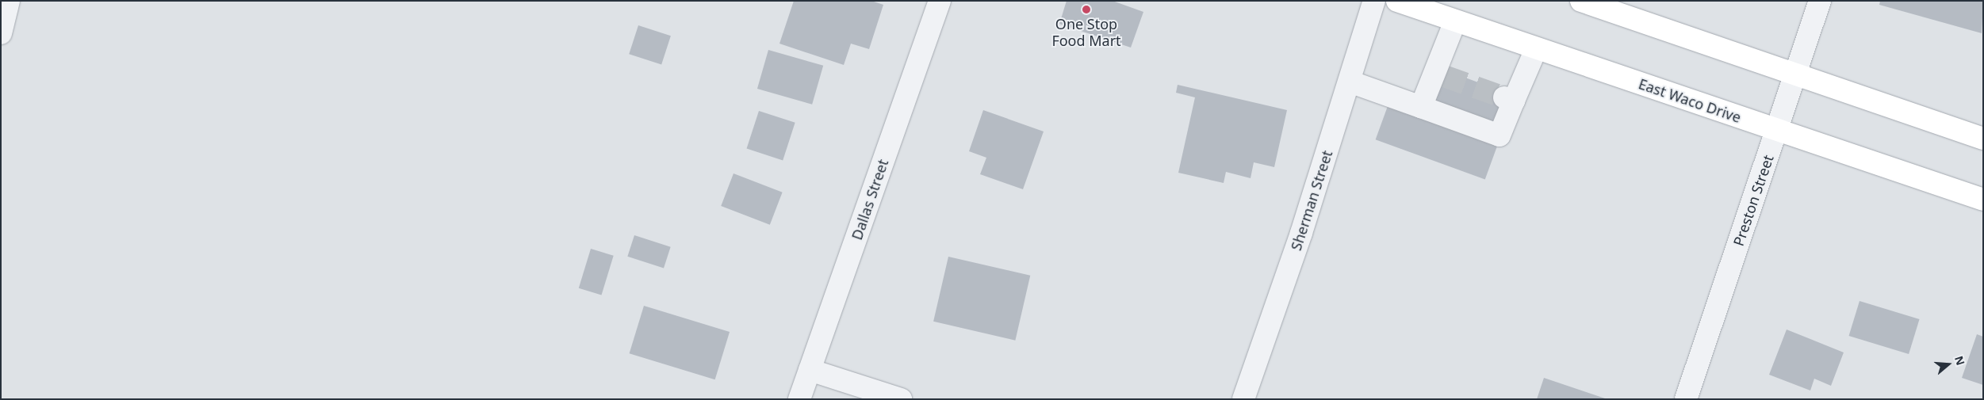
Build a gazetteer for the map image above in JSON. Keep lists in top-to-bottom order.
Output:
{
  "streets": {
    "main road": ["East Waco Drive"],
    "street": ["Dallas Street", "Sherman Street", "Preston Street"]
  },
  "crossings": [
    ["East Waco Drive", "Preston Street"]
  ],
  "places": ["One Stop Food Mart"],
  "north": "right"
}
